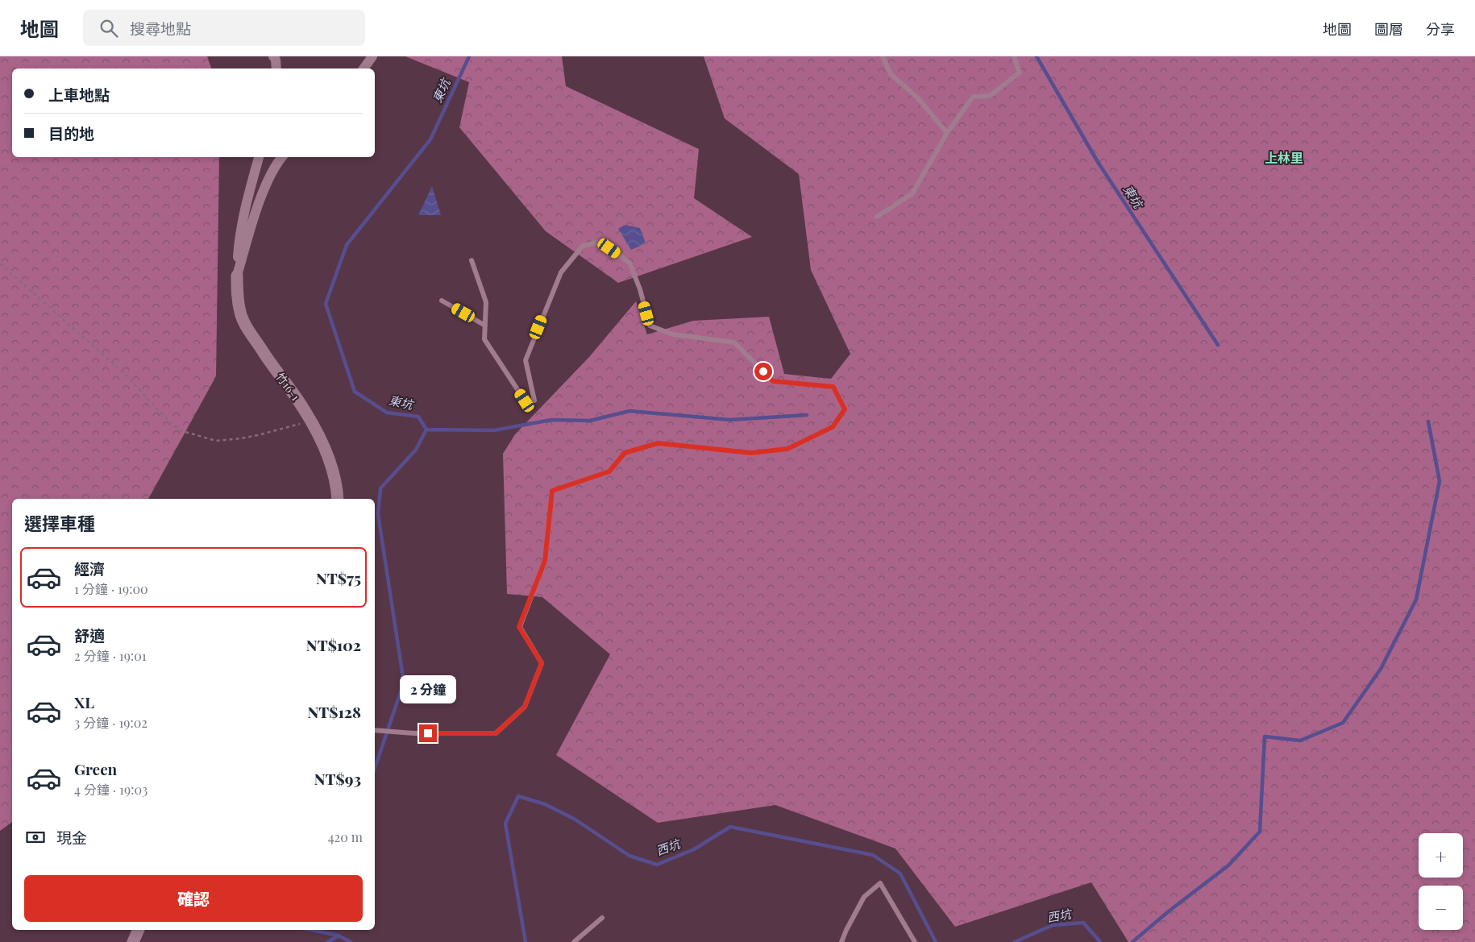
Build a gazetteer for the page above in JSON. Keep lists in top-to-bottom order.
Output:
{
  "streets": {
    "street": ["竹16-1"]
  },
  "districts": ["上林里"],
  "water": ["東坑", "西坑"],
  "page": {
    "header": "地圖",
    "search": "搜尋地點",
    "nav": ["地圖", "圖層", "分享"],
    "banner": ["上車地點", "目的地"],
    "heading": "選擇車種",
    "list": [
      {
        "name": "經濟",
        "note": "1 分鐘 · 19:00",
        "value": "NT$75"
      },
      {
        "name": "舒適",
        "note": "2 分鐘 · 19:01",
        "value": "NT$102"
      },
      {
        "name": "XL",
        "note": "3 分鐘 · 19:02",
        "value": "NT$128"
      },
      {
        "name": "Green",
        "note": "4 分鐘 · 19:03",
        "value": "NT$93"
      }
    ],
    "bubble": "2 分鐘",
    "pay": ["現金", "420 m"],
    "map_buttons": ["+", "−"],
    "buttons": "確認"
  }
}
